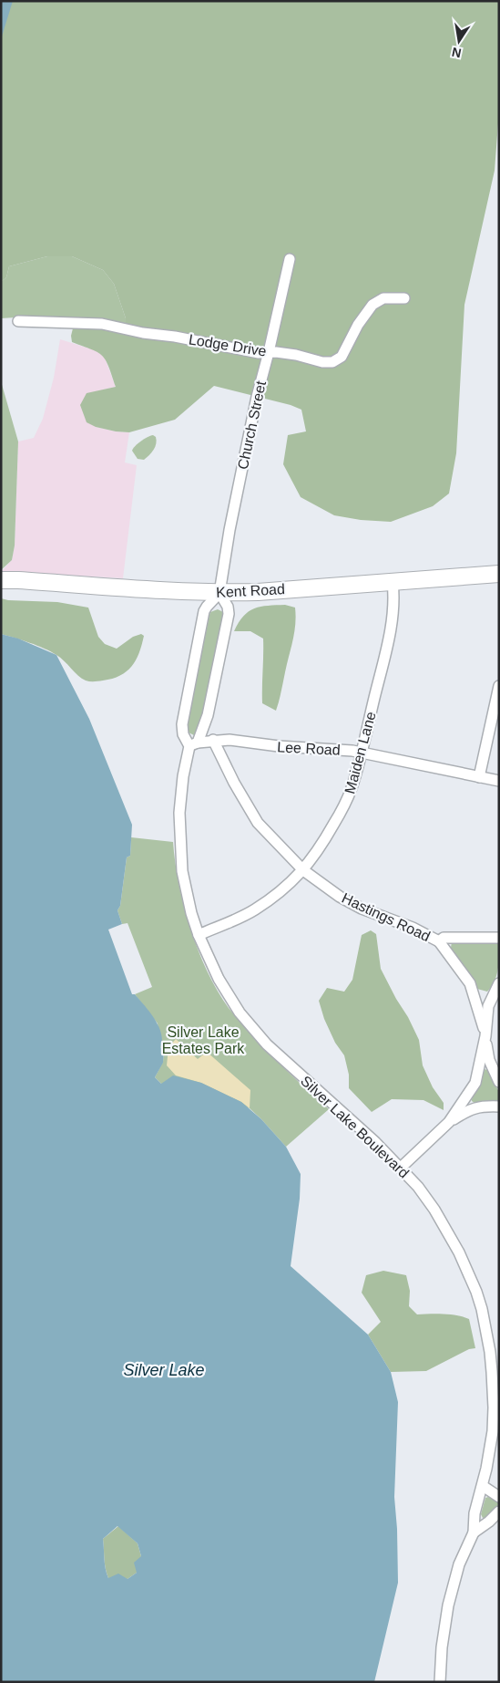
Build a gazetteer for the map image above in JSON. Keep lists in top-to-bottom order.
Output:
{
  "streets": {
    "main road": ["Kent Road"],
    "street": [
      "Lodge Drive",
      "Church Street",
      "Lee Road",
      "Maiden Lane",
      "Hastings Road",
      "Silver Lake Boulevard"
    ]
  },
  "crossings": [
    ["Lodge Drive", "Church Street"],
    ["Church Street", "Kent Road"],
    ["Church Street", "Silver Lake Boulevard"],
    ["Kent Road", "Maiden Lane"],
    ["Kent Road", "Silver Lake Boulevard"],
    ["Lee Road", "Maiden Lane"],
    ["Lee Road", "Hastings Road"],
    ["Lee Road", "Silver Lake Boulevard"],
    ["Maiden Lane", "Hastings Road"],
    ["Maiden Lane", "Silver Lake Boulevard"]
  ],
  "water": ["Silver Lake"],
  "parks": ["Silver Lake Estates Park"],
  "north": "bottom"
}
